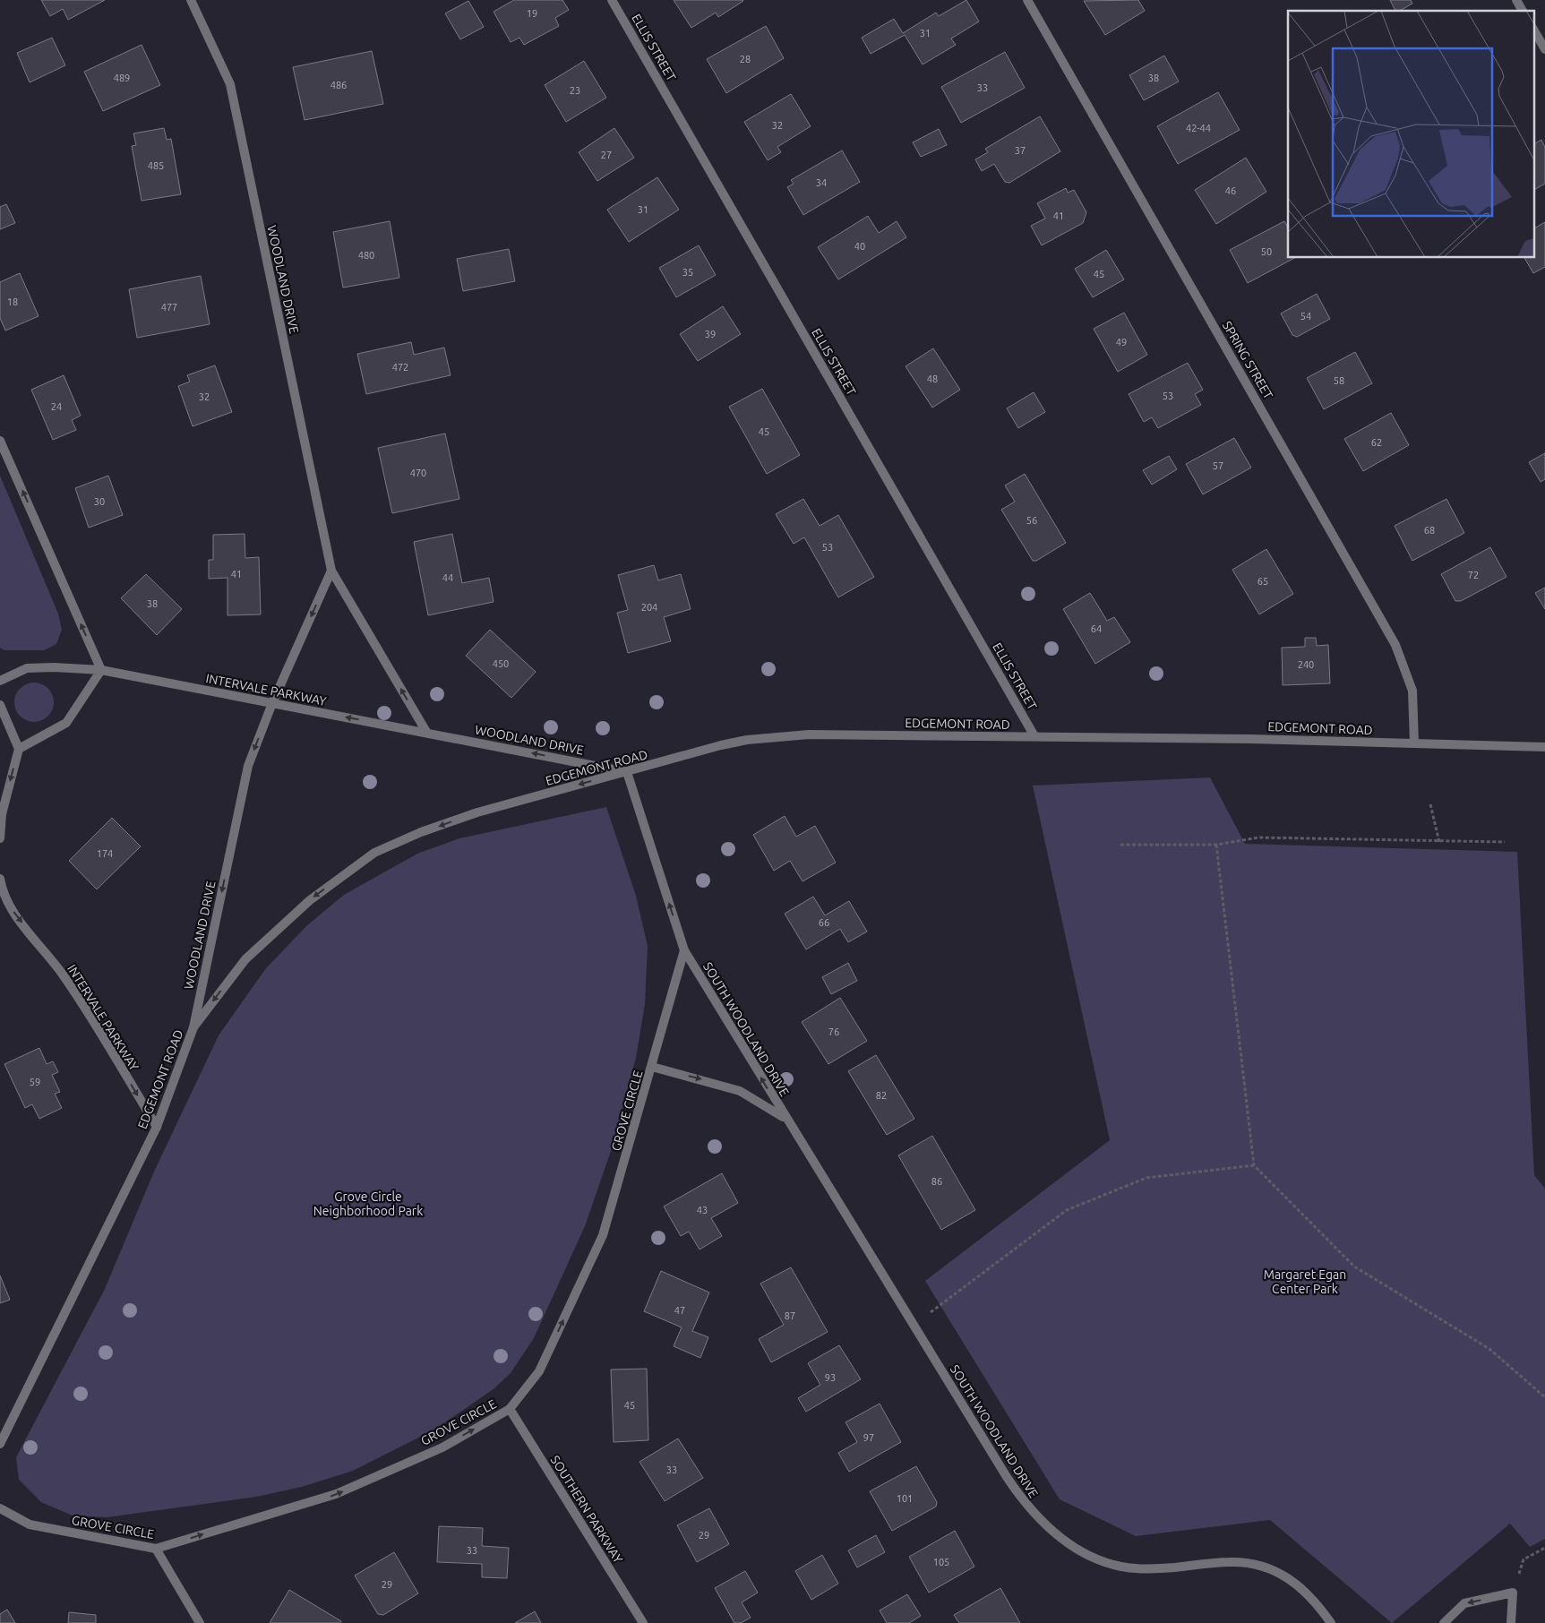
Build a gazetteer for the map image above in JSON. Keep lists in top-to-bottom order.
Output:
{
  "streets": {
    "street": [
      "ELLIS STREET",
      "WOODLAND DRIVE",
      "SPRING STREET",
      "INTERVALE PARKWAY",
      "EDGEMONT ROAD",
      "SOUTH WOODLAND DRIVE",
      "GROVE CIRCLE",
      "SOUTHERN PARKWAY"
    ]
  },
  "crossings": [
    ["ELLIS STREET", "EDGEMONT ROAD"],
    ["WOODLAND DRIVE", "INTERVALE PARKWAY"],
    ["WOODLAND DRIVE", "EDGEMONT ROAD"],
    ["SPRING STREET", "EDGEMONT ROAD"],
    ["INTERVALE PARKWAY", "EDGEMONT ROAD"],
    ["SOUTH WOODLAND DRIVE", "GROVE CIRCLE"],
    ["GROVE CIRCLE", "SOUTHERN PARKWAY"]
  ],
  "one_way": ["GROVE CIRCLE"],
  "parks": ["Grove Circle Neighborhood Park", "Margaret Egan Center Park"],
  "house_numbers": [
    "19",
    "31",
    "28",
    "489",
    "38",
    "486",
    "33",
    "23",
    "32",
    "42-44",
    "37",
    "27",
    "485",
    "34",
    "46",
    "31",
    "41",
    "40",
    "50",
    "480",
    "35",
    "45",
    "18",
    "477",
    "54",
    "39",
    "49",
    "472",
    "48",
    "58",
    "53",
    "32",
    "24",
    "45",
    "62",
    "57",
    "470",
    "30",
    "56",
    "68",
    "53",
    "41",
    "72",
    "44",
    "65",
    "38",
    "204",
    "64",
    "450",
    "240",
    "174",
    "66",
    "76",
    "59",
    "82",
    "86",
    "43",
    "47",
    "87",
    "93",
    "45",
    "97",
    "33",
    "101",
    "29",
    "33",
    "105",
    "29"
  ]
}
